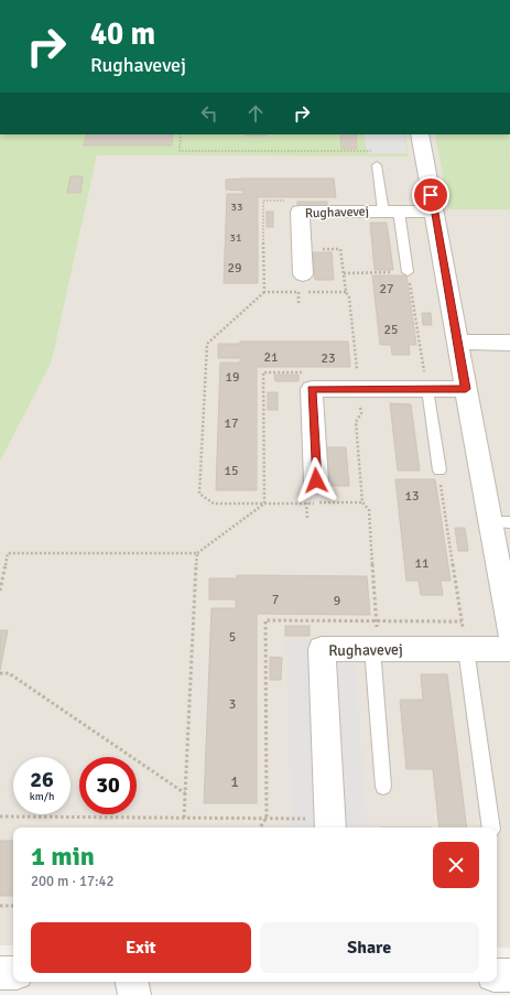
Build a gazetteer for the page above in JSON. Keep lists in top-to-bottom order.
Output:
{
  "streets": {
    "street": ["Rughavevej"]
  },
  "house_numbers": [
    "33",
    "31",
    "29",
    "27",
    "25",
    "21",
    "23",
    "19",
    "17",
    "15",
    "13",
    "11",
    "7",
    "9",
    "5",
    "3",
    "1"
  ],
  "page": {
    "turn": ["40 m", "Rughavevej"],
    "speed": "26 km/h",
    "limit": "30",
    "heading": ["1 min", "200 m · 17:42"],
    "buttons": ["Exit", "Share"]
  }
}
